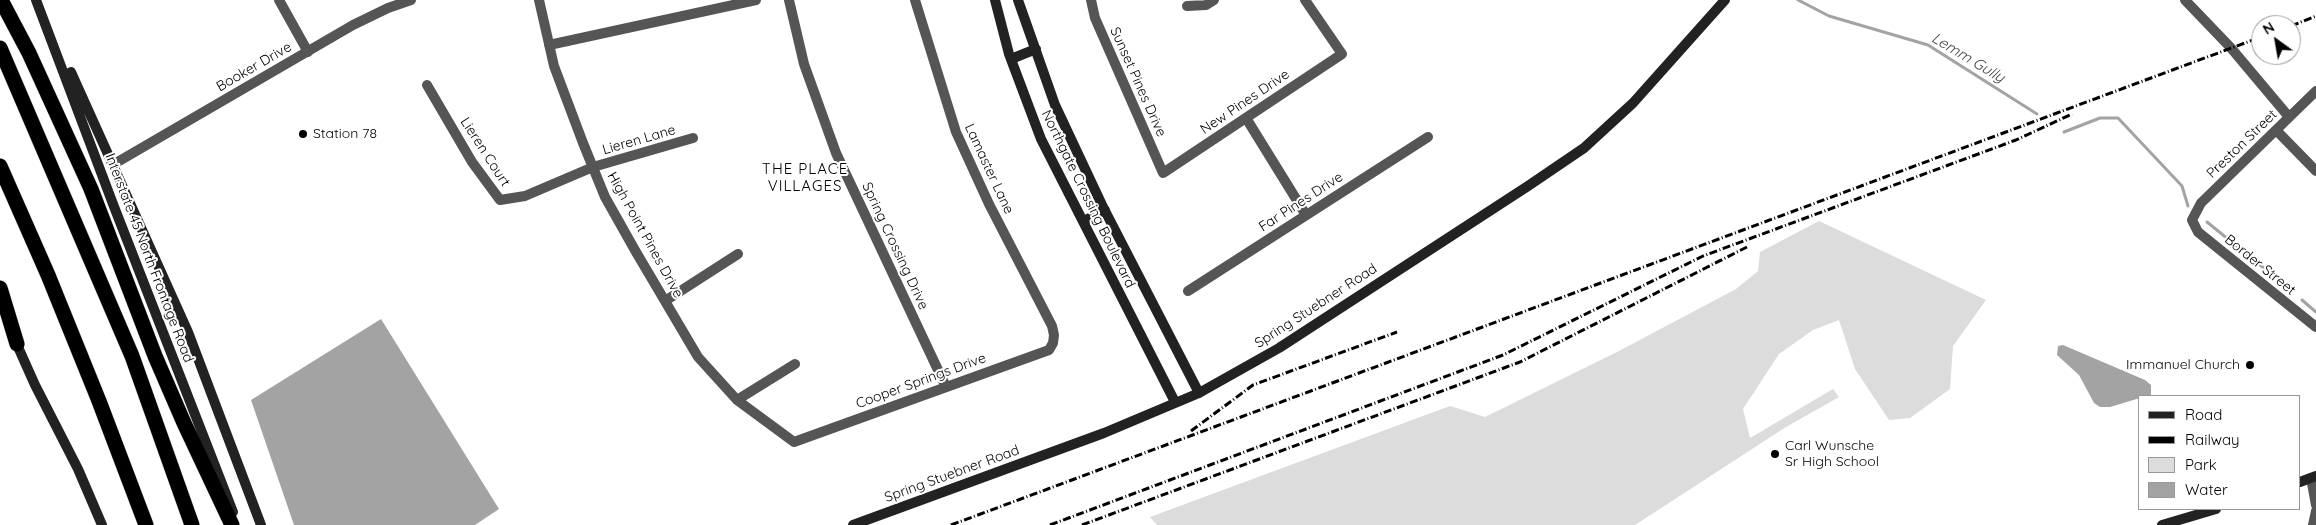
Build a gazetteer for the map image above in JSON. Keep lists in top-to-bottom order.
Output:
{
  "streets": {
    "main road": ["Northgate Crossing Boulevard", "Interstate 45 North Frontage Road", "Spring Stuebner Road"],
    "street": [
      "Booker Drive",
      "Sunset Pines Drive",
      "New Pines Drive",
      "Lieren Lane",
      "Preston Street",
      "Lieren Court",
      "Lamaster Lane",
      "Far Pines Drive",
      "High Point Pines Drive",
      "Spring Crossing Drive",
      "Border Street",
      "Cooper Springs Drive"
    ]
  },
  "crossings": [
    ["Sunset Pines Drive", "New Pines Drive"],
    ["Lieren Lane", "Lieren Court"],
    ["Lieren Lane", "High Point Pines Drive"],
    ["Preston Street", "Border Street"],
    ["Lieren Court", "High Point Pines Drive"],
    ["Lamaster Lane", "Cooper Springs Drive"],
    ["Northgate Crossing Boulevard", "Spring Stuebner Road"],
    ["High Point Pines Drive", "Cooper Springs Drive"],
    ["Spring Crossing Drive", "Cooper Springs Drive"]
  ],
  "districts": ["THE PLACE VILLAGES"],
  "water": ["Lemm Gully"],
  "places": ["Station 78", "Immanuel Church", "Carl Wunsche Sr High School"],
  "legend": [
    "Road",
    "Railway",
    "Park",
    "Water"
  ],
  "north": "top left"
}
